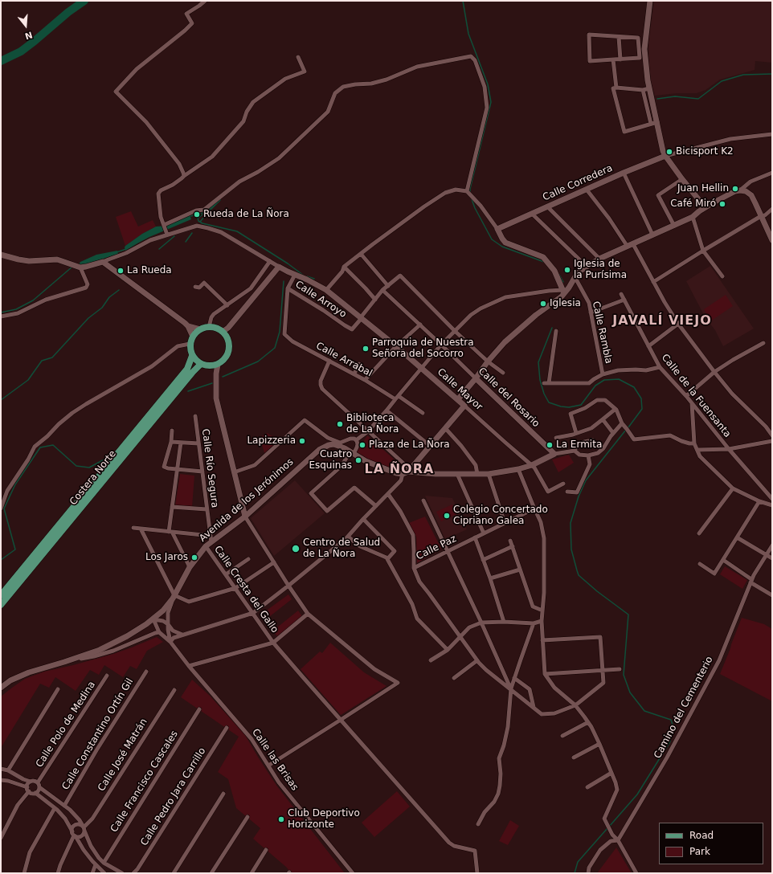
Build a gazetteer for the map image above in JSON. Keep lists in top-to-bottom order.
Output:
{
  "streets": {
    "main road": ["Costera Norte"],
    "street": [
      "Calle Corredera",
      "Calle Arroyo",
      "Calle Rambla",
      "Calle Arrabal",
      "Calle Mayor",
      "Calle de la Fuensanta",
      "Calle del Rosario",
      "Calle Río Segura",
      "Avenida de los Jerónimos",
      "Calle Paz",
      "Calle Cresta del Gallo",
      "Camino del Cementerio",
      "Calle Polo de Medina",
      "Calle Constantino Ortín Gil",
      "Calle José Matrán",
      "Calle las Brisas",
      "Calle Francisco Cascales",
      "Calle Pedro Jara Carrillo"
    ]
  },
  "crossings": [
    ["Calle Arroyo", "Calle Arrabal"],
    ["Calle Arroyo", "Calle Mayor"],
    ["Calle Rambla", "Calle de la Fuensanta"],
    ["Calle Río Segura", "Avenida de los Jerónimos"],
    ["Avenida de los Jerónimos", "Calle Cresta del Gallo"]
  ],
  "districts": ["JAVALÍ VIEJO", "LA ÑORA"],
  "places": [
    "Bicisport K2",
    "Juan Hellin",
    "Café Miró",
    "Rueda de La Ñora",
    "Iglesia de la Purísima",
    "La Rueda",
    "Iglesia",
    "Parroquia de Nuestra Señora del Socorro",
    "Biblioteca de La Ñora",
    "Lapizzeria",
    "Plaza de La Ñora",
    "La Ermita",
    "Cuatro Esquinas",
    "Colegio Concertado Cipriano Galea",
    "Centro de Salud de La Ñora",
    "Los Jaros",
    "Club Deportivo Horizonte"
  ],
  "legend": ["Road", "Park"],
  "north": "bottom"
}
